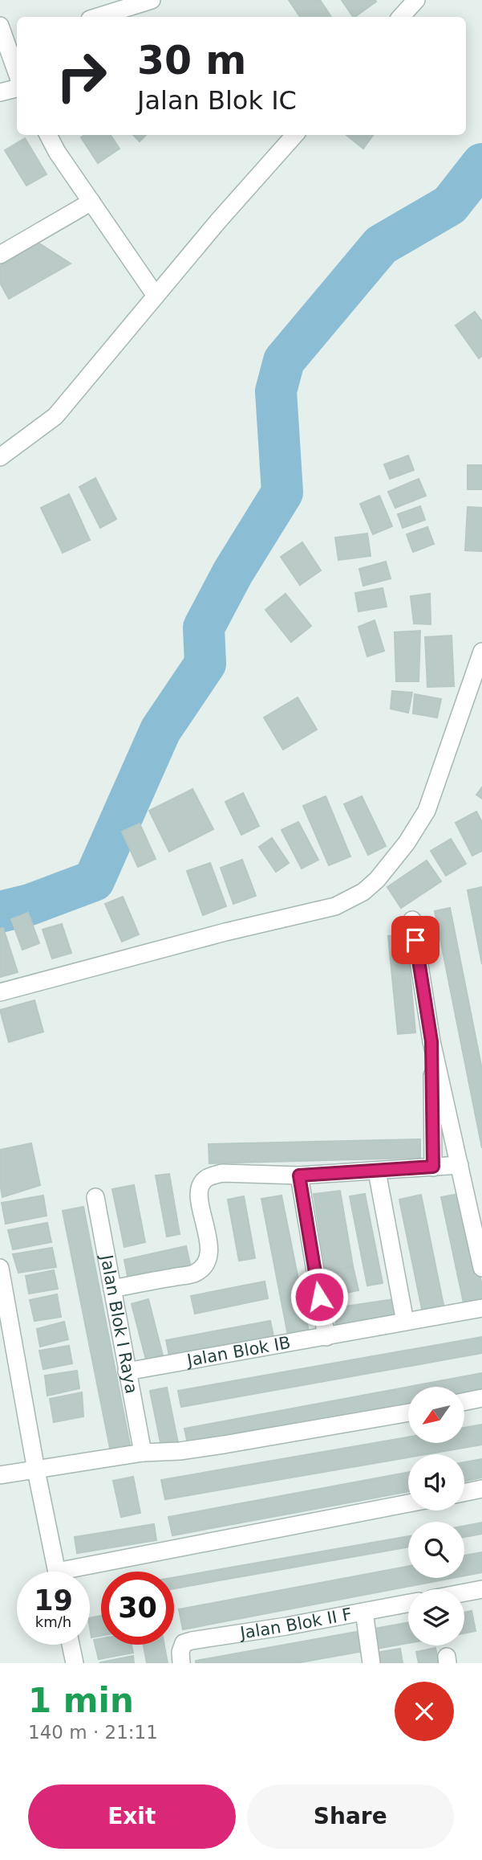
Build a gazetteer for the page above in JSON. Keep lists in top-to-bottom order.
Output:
{
  "streets": {
    "street": ["Jalan Blok I Raya", "Jalan Blok IB", "Jalan Blok II F"]
  },
  "crossings": [
    ["Jalan Blok I Raya", "Jalan Blok IB"]
  ],
  "north": "bottom left",
  "page": {
    "turn": ["30 m", "Jalan Blok IC"],
    "speed": "19 km/h",
    "limit": "30",
    "heading": ["1 min", "140 m · 21:11"],
    "buttons": ["Exit", "Share"]
  }
}
